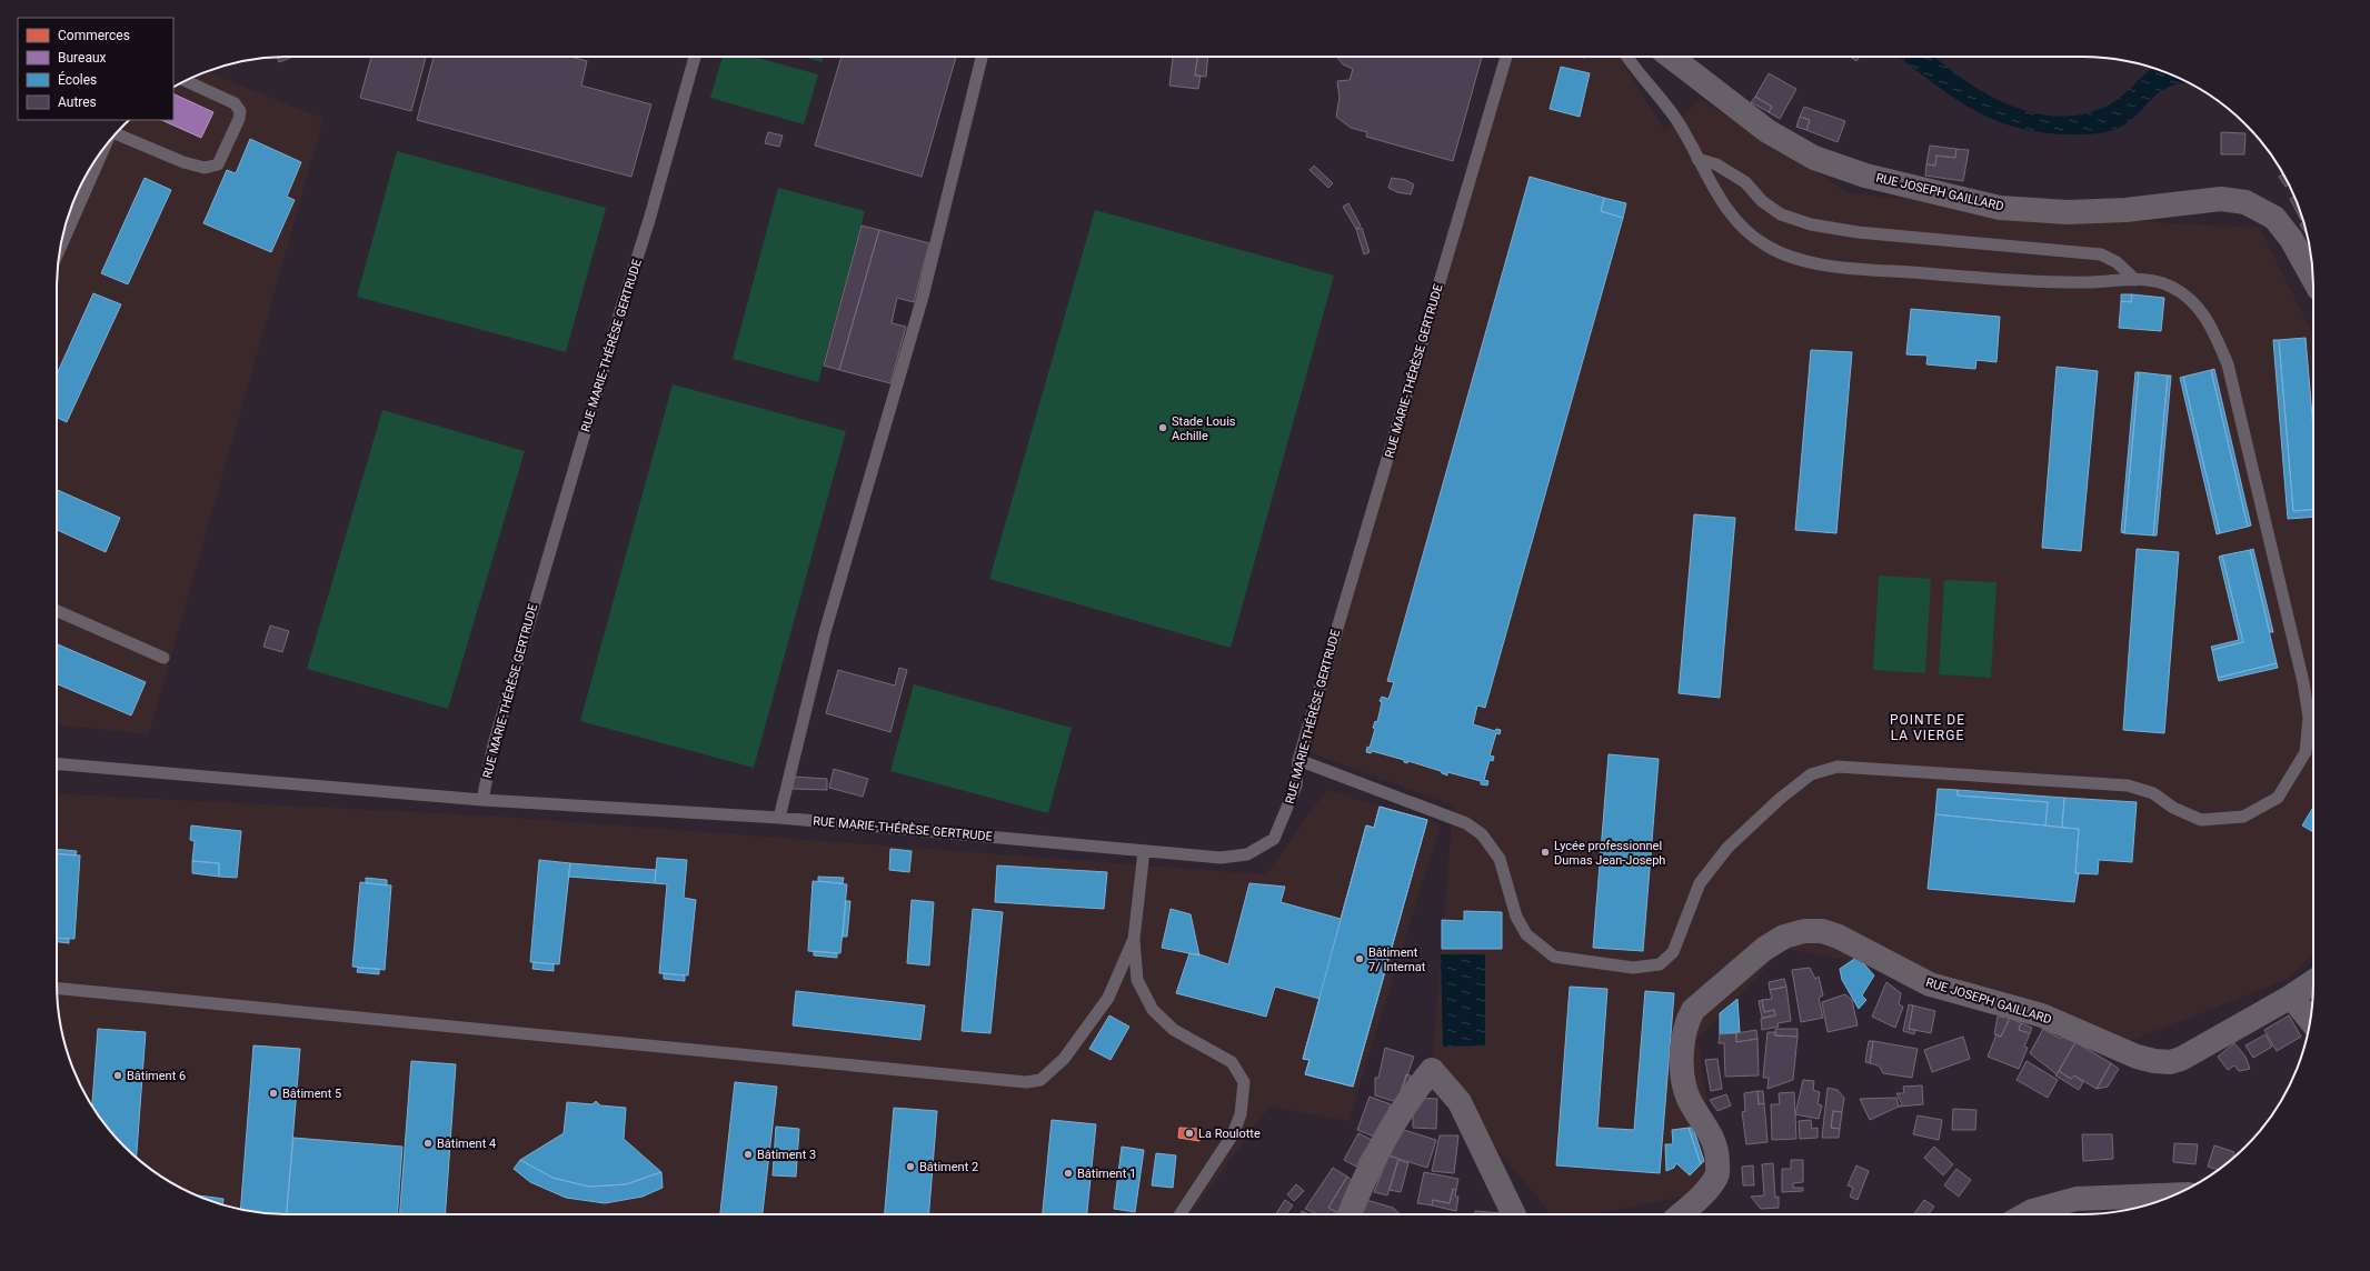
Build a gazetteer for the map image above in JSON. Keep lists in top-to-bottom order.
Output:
{
  "streets": {
    "street": ["RUE JOSEPH GAILLARD"],
    "lane": ["RUE MARIE-THÉRÈSE GERTRUDE"]
  },
  "districts": ["POINTE DE LA VIERGE"],
  "places": [
    "Stade Louis Achille",
    "Lycée professionnel Dumas Jean-Joseph",
    "Bâtiment 7/ Internat",
    "Bâtiment 6",
    "Bâtiment 5",
    "La Roulotte",
    "Bâtiment 4",
    "Bâtiment 3",
    "Bâtiment 2",
    "Bâtiment 1"
  ],
  "legend": [
    "Commerces",
    "Bureaux",
    "Écoles",
    "Autres"
  ]
}
